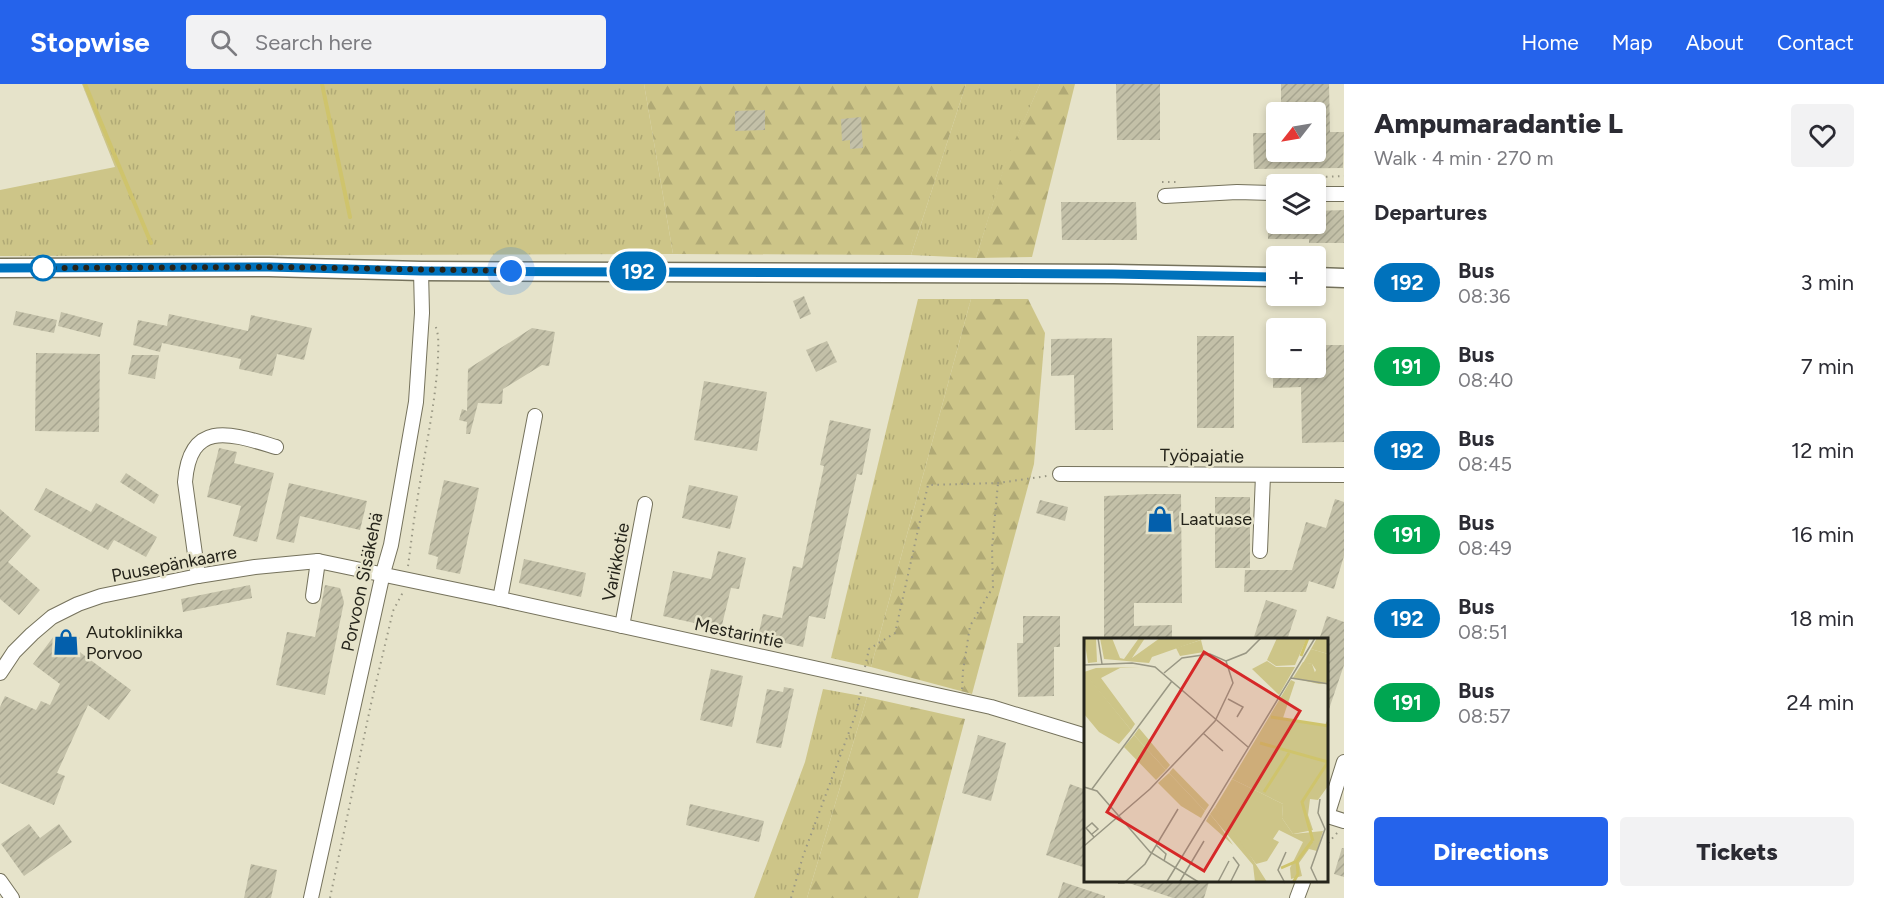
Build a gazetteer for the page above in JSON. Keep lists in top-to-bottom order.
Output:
{
  "streets": {
    "street": [
      "Työpajatie",
      "Varikkotie",
      "Puusepänkaarre",
      "Porvoon Sisäkehä",
      "Mestarintie"
    ]
  },
  "crossings": [
    ["Varikkotie", "Mestarintie"],
    ["Puusepänkaarre", "Porvoon Sisäkehä"],
    ["Puusepänkaarre", "Mestarintie"],
    ["Porvoon Sisäkehä", "Mestarintie"]
  ],
  "places": {
    "shop": ["Laatuase", "Autoklinikka Porvoo"]
  },
  "lines": ["bus line 192"],
  "north": "bottom left",
  "page": {
    "header": "Stopwise",
    "search": "Search here",
    "nav": [
      "Home",
      "Map",
      "About",
      "Contact"
    ],
    "on_map": "192",
    "heading": [
      ["Ampumaradantie L", "Walk · 4 min · 270 m"],
      "Departures"
    ],
    "map_buttons": ["+", "−"],
    "list": [
      {
        "mark": "192",
        "name": "Bus",
        "note": "08:36",
        "value": "3 min"
      },
      {
        "mark": "191",
        "name": "Bus",
        "note": "08:40",
        "value": "7 min"
      },
      {
        "mark": "192",
        "name": "Bus",
        "note": "08:45",
        "value": "12 min"
      },
      {
        "mark": "191",
        "name": "Bus",
        "note": "08:49",
        "value": "16 min"
      },
      {
        "mark": "192",
        "name": "Bus",
        "note": "08:51",
        "value": "18 min"
      },
      {
        "mark": "191",
        "name": "Bus",
        "note": "08:57",
        "value": "24 min"
      }
    ],
    "buttons": ["Directions", "Tickets"]
  }
}
